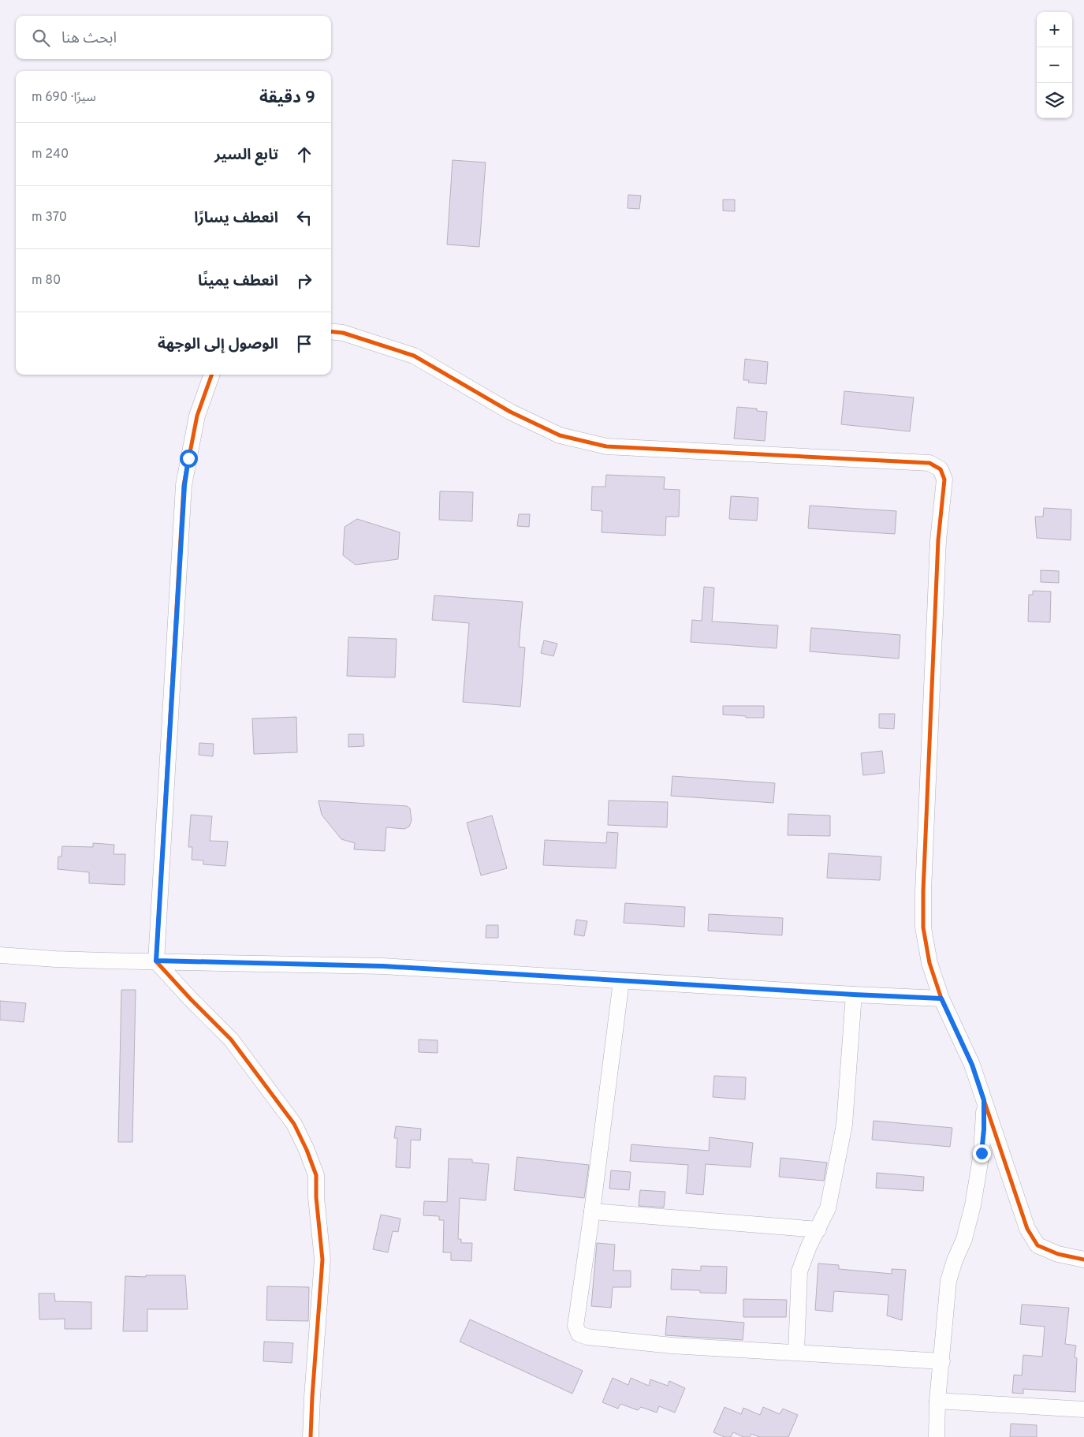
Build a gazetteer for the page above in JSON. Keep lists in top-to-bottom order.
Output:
{
  "page": {
    "map_buttons": ["+", "−"],
    "search": "ابحث هنا",
    "heading": ["9 دقيقة", "سيرًا · 690 m"],
    "list": [
      ["تابع السير", "240 m"],
      ["انعطف يسارًا", "370 m"],
      ["انعطف يمينًا", "80 m"],
      "الوصول إلى الوجهة"
    ]
  }
}
